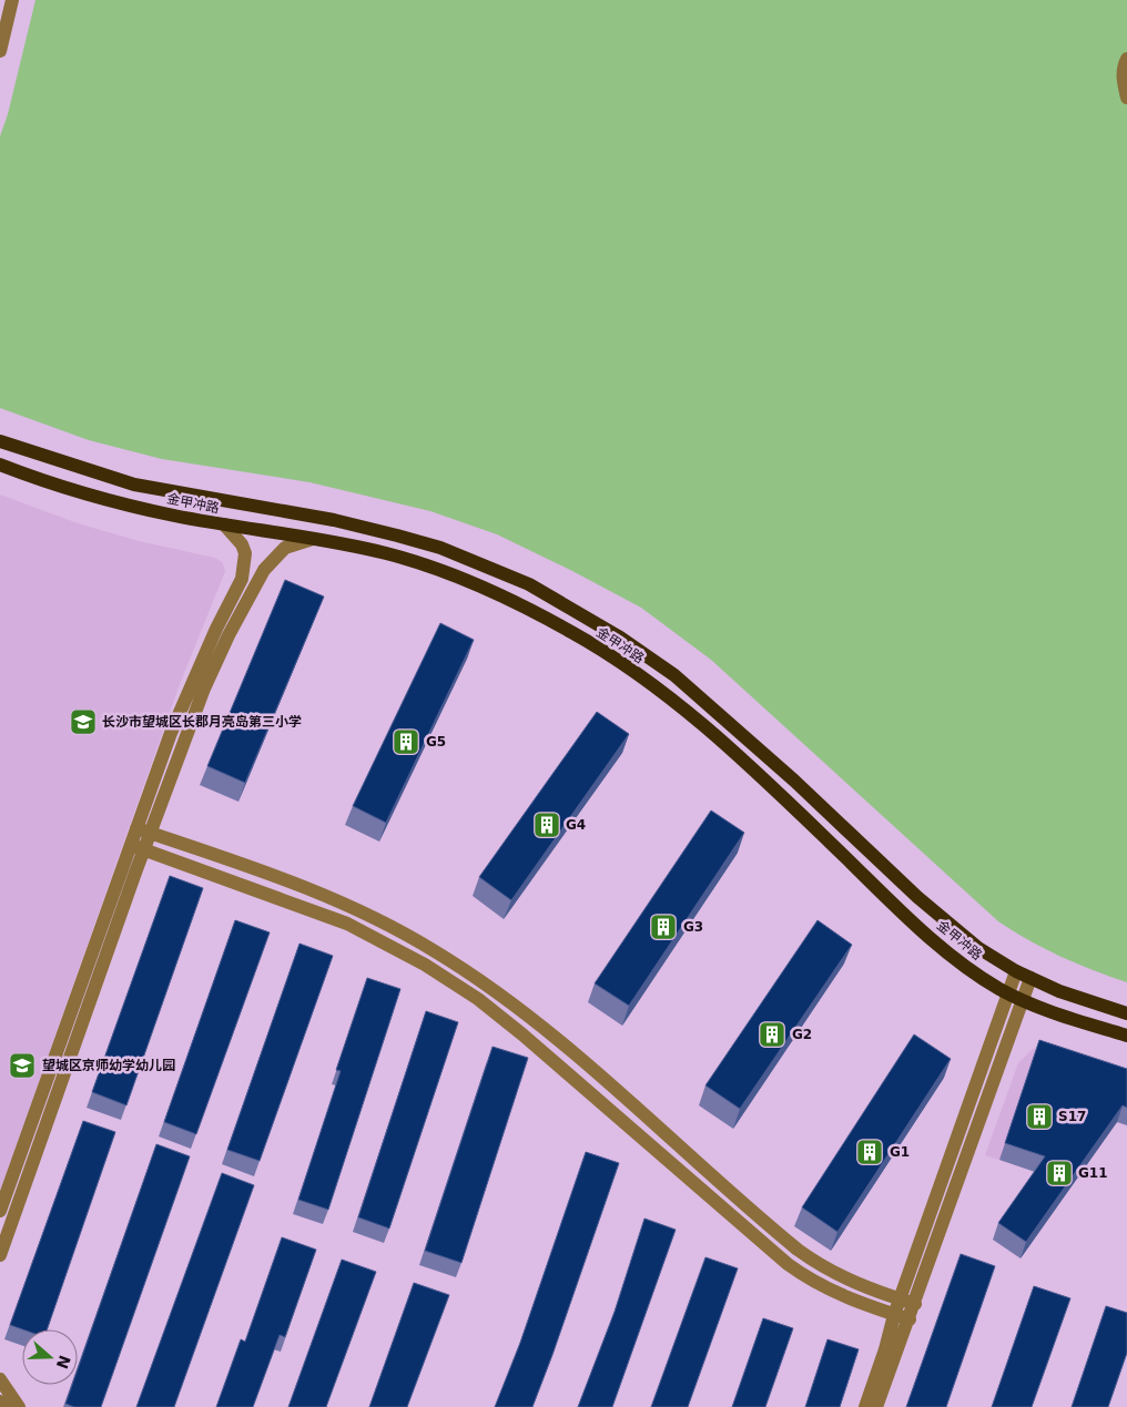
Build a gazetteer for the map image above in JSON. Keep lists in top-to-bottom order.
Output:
{
  "streets": {
    "main road": ["金甲冲路"]
  },
  "places": {
    "school or university": ["长沙市望城区长郡月亮岛第三小学", "望城区京师幼学幼儿园"],
    "building": [
      "G5",
      "G4",
      "G3",
      "G2",
      "S17",
      "G1",
      "G11"
    ]
  },
  "north": "right"
}
